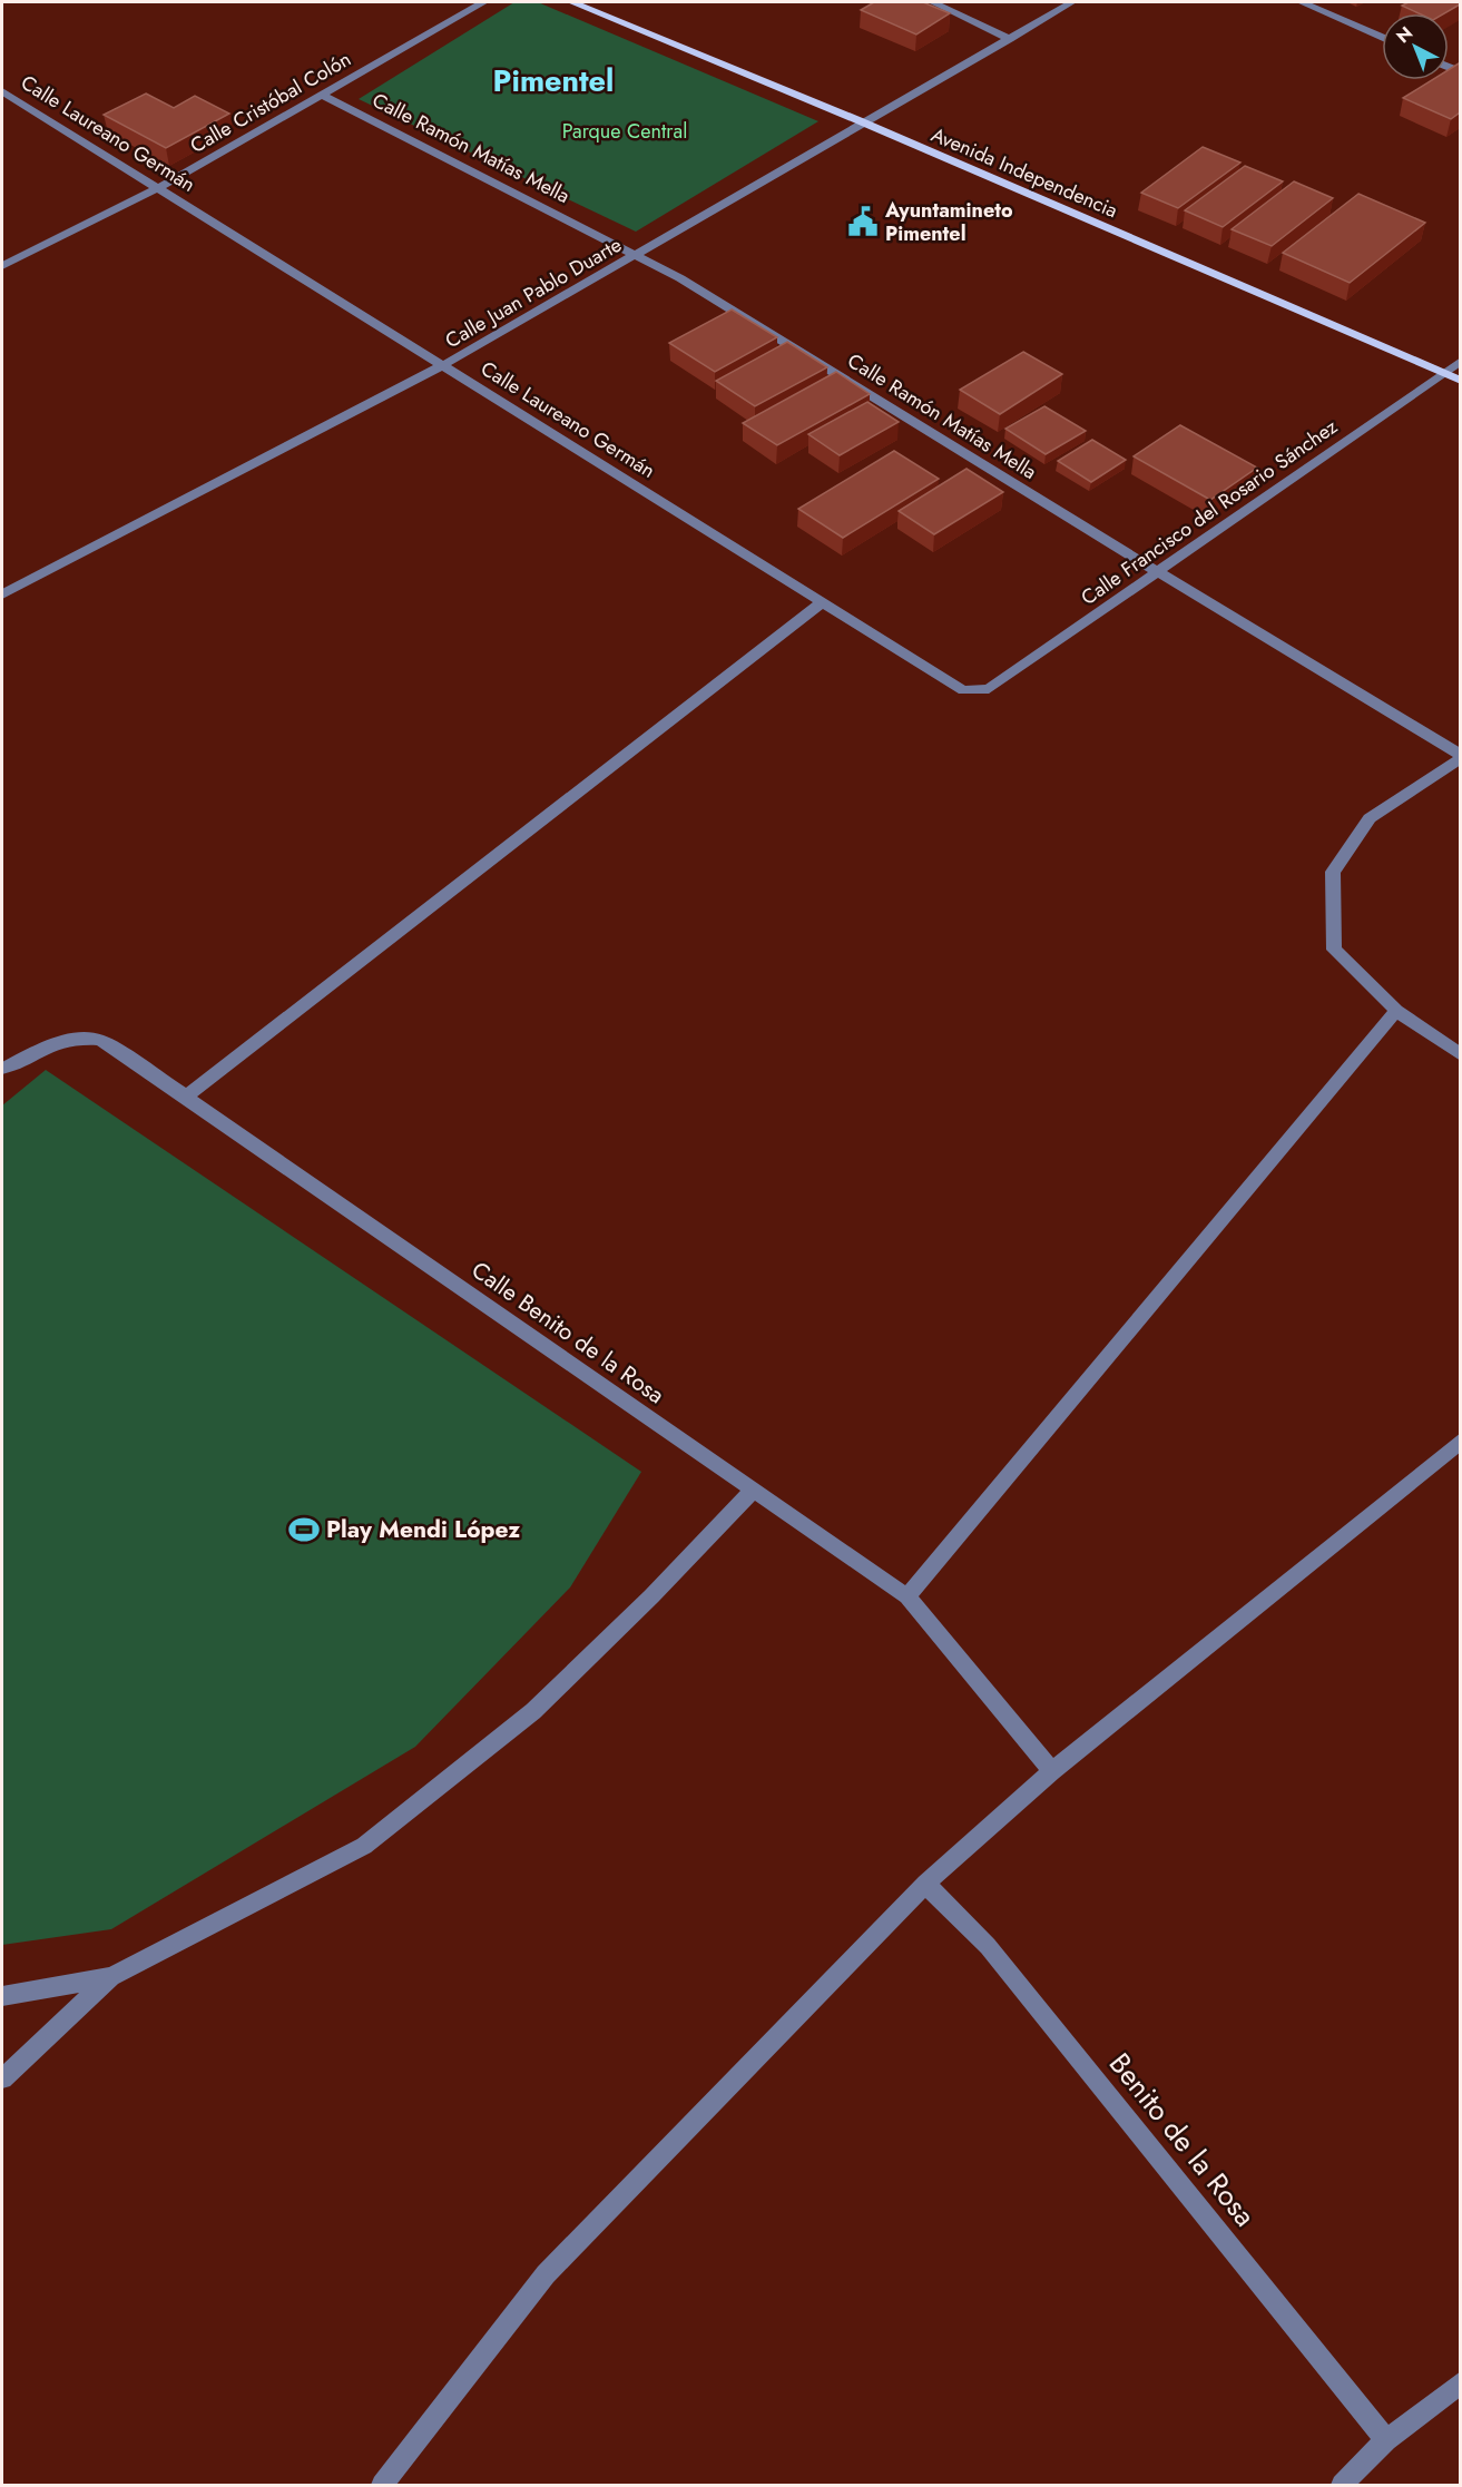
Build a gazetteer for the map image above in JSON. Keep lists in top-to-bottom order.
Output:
{
  "streets": {
    "main road": ["Avenida Independencia"],
    "street": [
      "Calle Cristóbal Colón",
      "Calle Laureano Germán",
      "Calle Ramón Matías Mella",
      "Calle Juan Pablo Duarte",
      "Calle Francisco del Rosario Sánchez",
      "Calle Benito de la Rosa",
      "Benito de la Rosa"
    ]
  },
  "crossings": [
    ["Calle Cristóbal Colón", "Calle Laureano Germán"],
    ["Calle Cristóbal Colón", "Calle Ramón Matías Mella"],
    ["Calle Laureano Germán", "Calle Juan Pablo Duarte"],
    ["Calle Laureano Germán", "Calle Francisco del Rosario Sánchez"],
    ["Calle Ramón Matías Mella", "Calle Juan Pablo Duarte"],
    ["Calle Ramón Matías Mella", "Calle Francisco del Rosario Sánchez"],
    ["Avenida Independencia", "Calle Juan Pablo Duarte"],
    ["Avenida Independencia", "Calle Francisco del Rosario Sánchez"]
  ],
  "districts": ["Pimentel"],
  "parks": ["Parque Central"],
  "places": {
    "public building": ["Ayuntamineto Pimentel"],
    "sports": ["Play Mendi López"]
  },
  "north": "top left"
}
